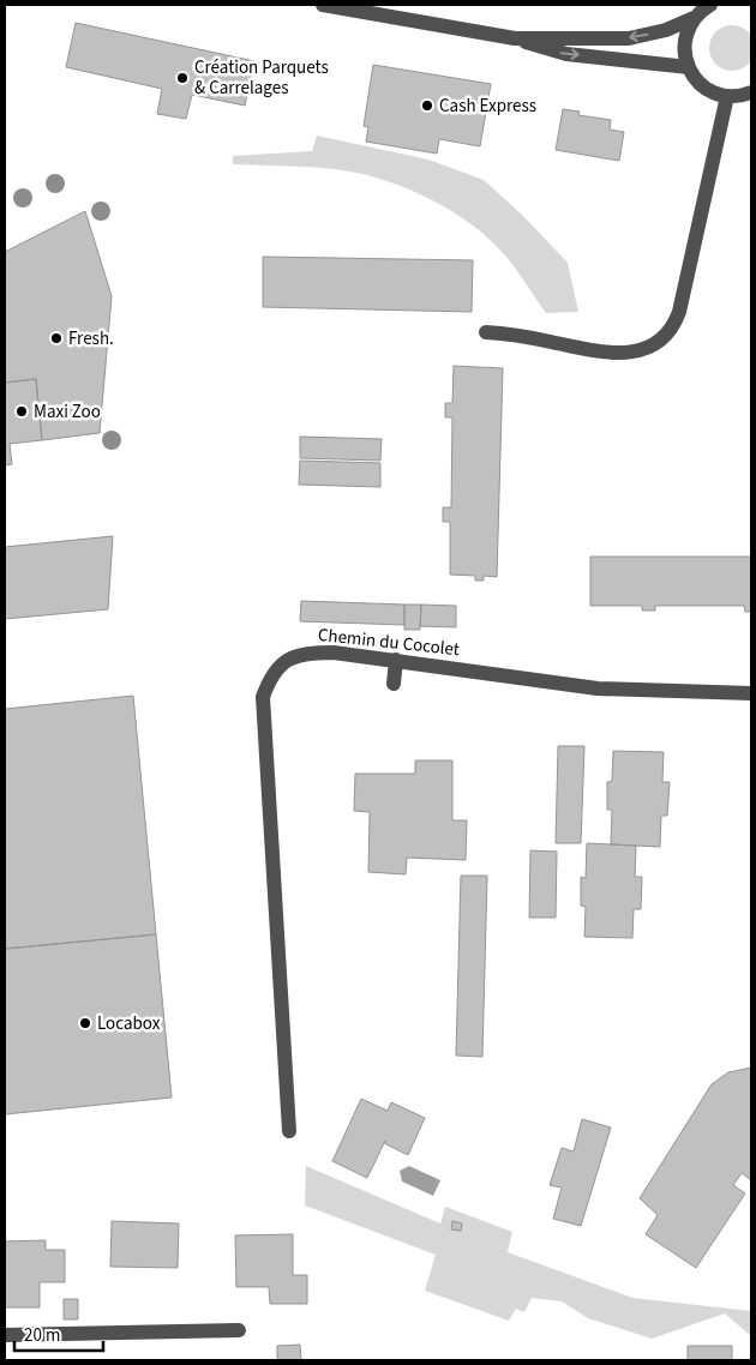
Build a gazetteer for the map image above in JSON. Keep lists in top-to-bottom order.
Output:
{
  "streets": {
    "street": ["Chemin du Cocolet"]
  },
  "places": [
    "Création Parquets & Carrelages",
    "Cash Express",
    "Fresh.",
    "Maxi Zoo",
    "Locabox"
  ],
  "scale_bar": "20 m"
}
